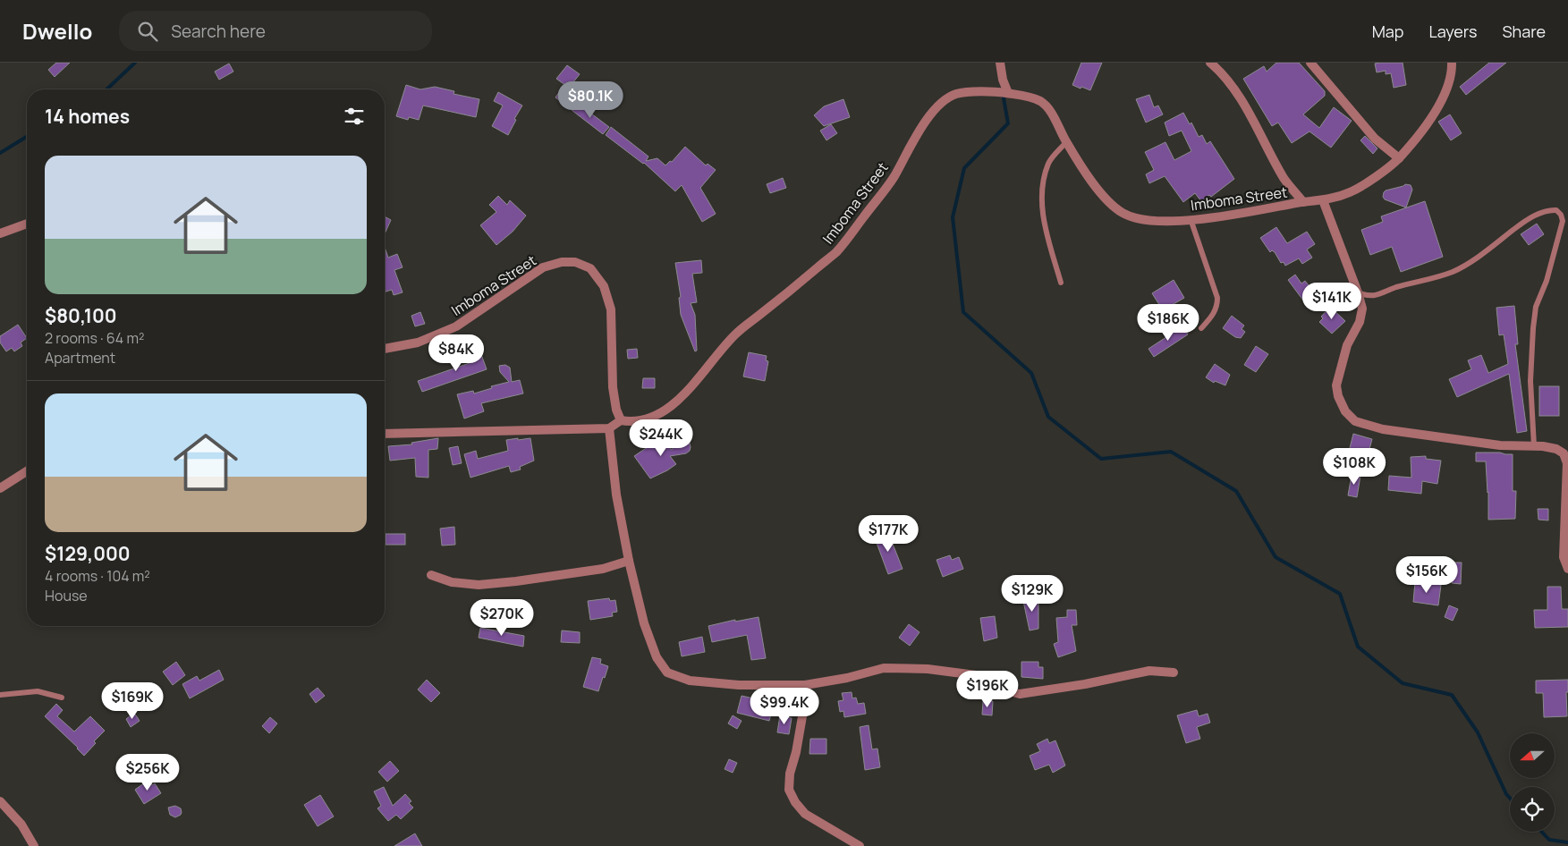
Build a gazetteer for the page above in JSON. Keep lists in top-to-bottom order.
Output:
{
  "streets": {
    "street": ["Imboma Street"]
  },
  "north": "left",
  "page": {
    "header": "Dwello",
    "search": "Search here",
    "nav": ["Map", "Layers", "Share"],
    "price": [
      "$80.1K",
      "$141K",
      "$186K",
      "$84K",
      "$244K",
      "$108K",
      "$177K",
      "$156K",
      "$129K",
      "$270K",
      "$196K",
      "$169K",
      "$99.4K",
      "$256K"
    ],
    "heading": "14 homes",
    "list": [
      {
        "name": "$80,100",
        "note": "2 rooms · 64 m² · Apartment"
      },
      {
        "name": "$129,000",
        "note": "4 rooms · 104 m² · House"
      }
    ]
  }
}
